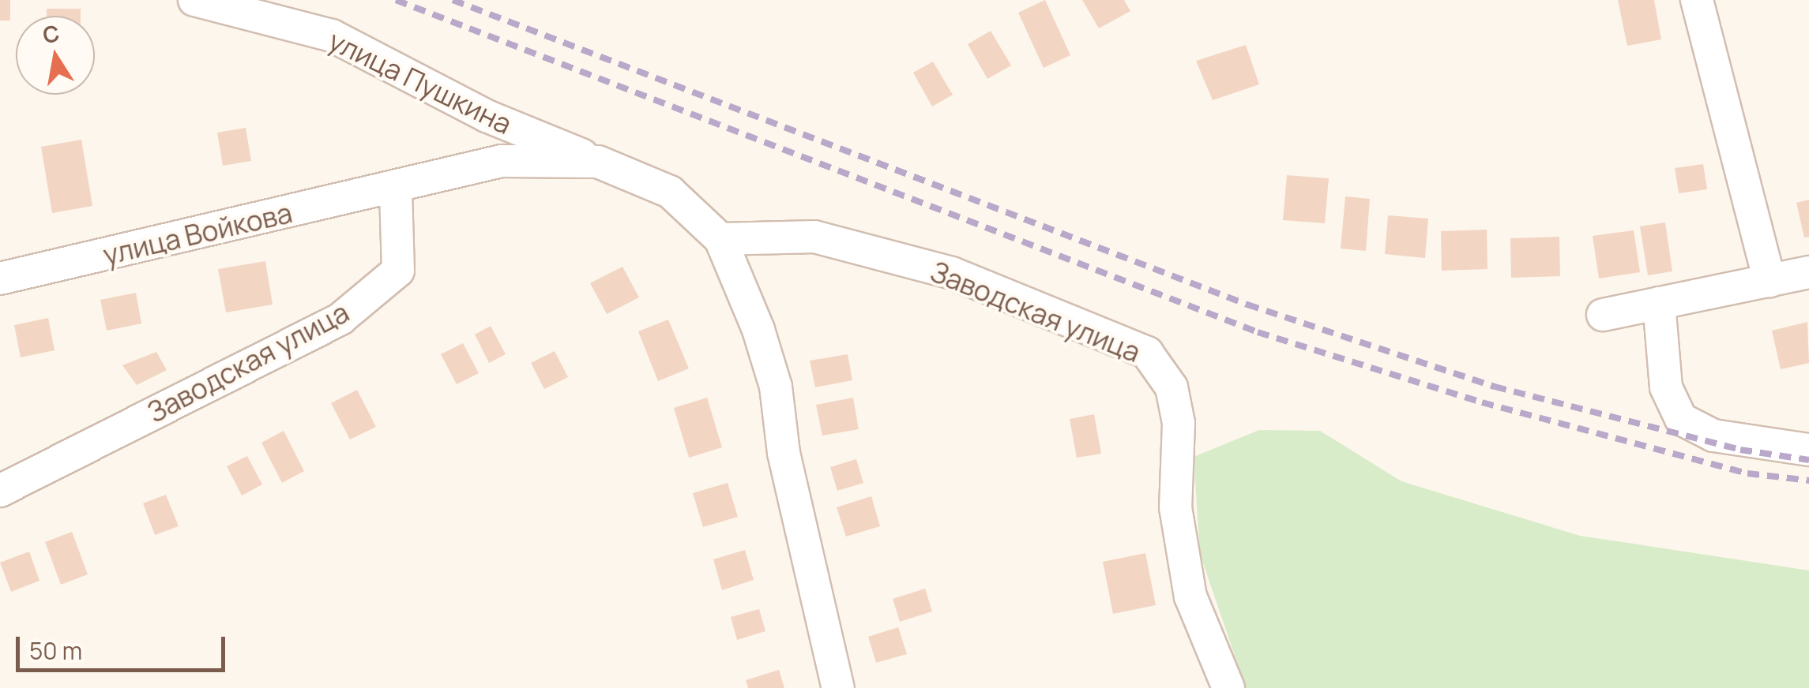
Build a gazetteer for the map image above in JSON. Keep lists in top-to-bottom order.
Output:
{
  "streets": {
    "street": ["улица Пушкина", "улица Войкова", "Заводская улица"]
  },
  "crossings": [
    ["улица Войкова", "Заводская улица"]
  ],
  "scale_bar": "50 m",
  "north": "top"
}
